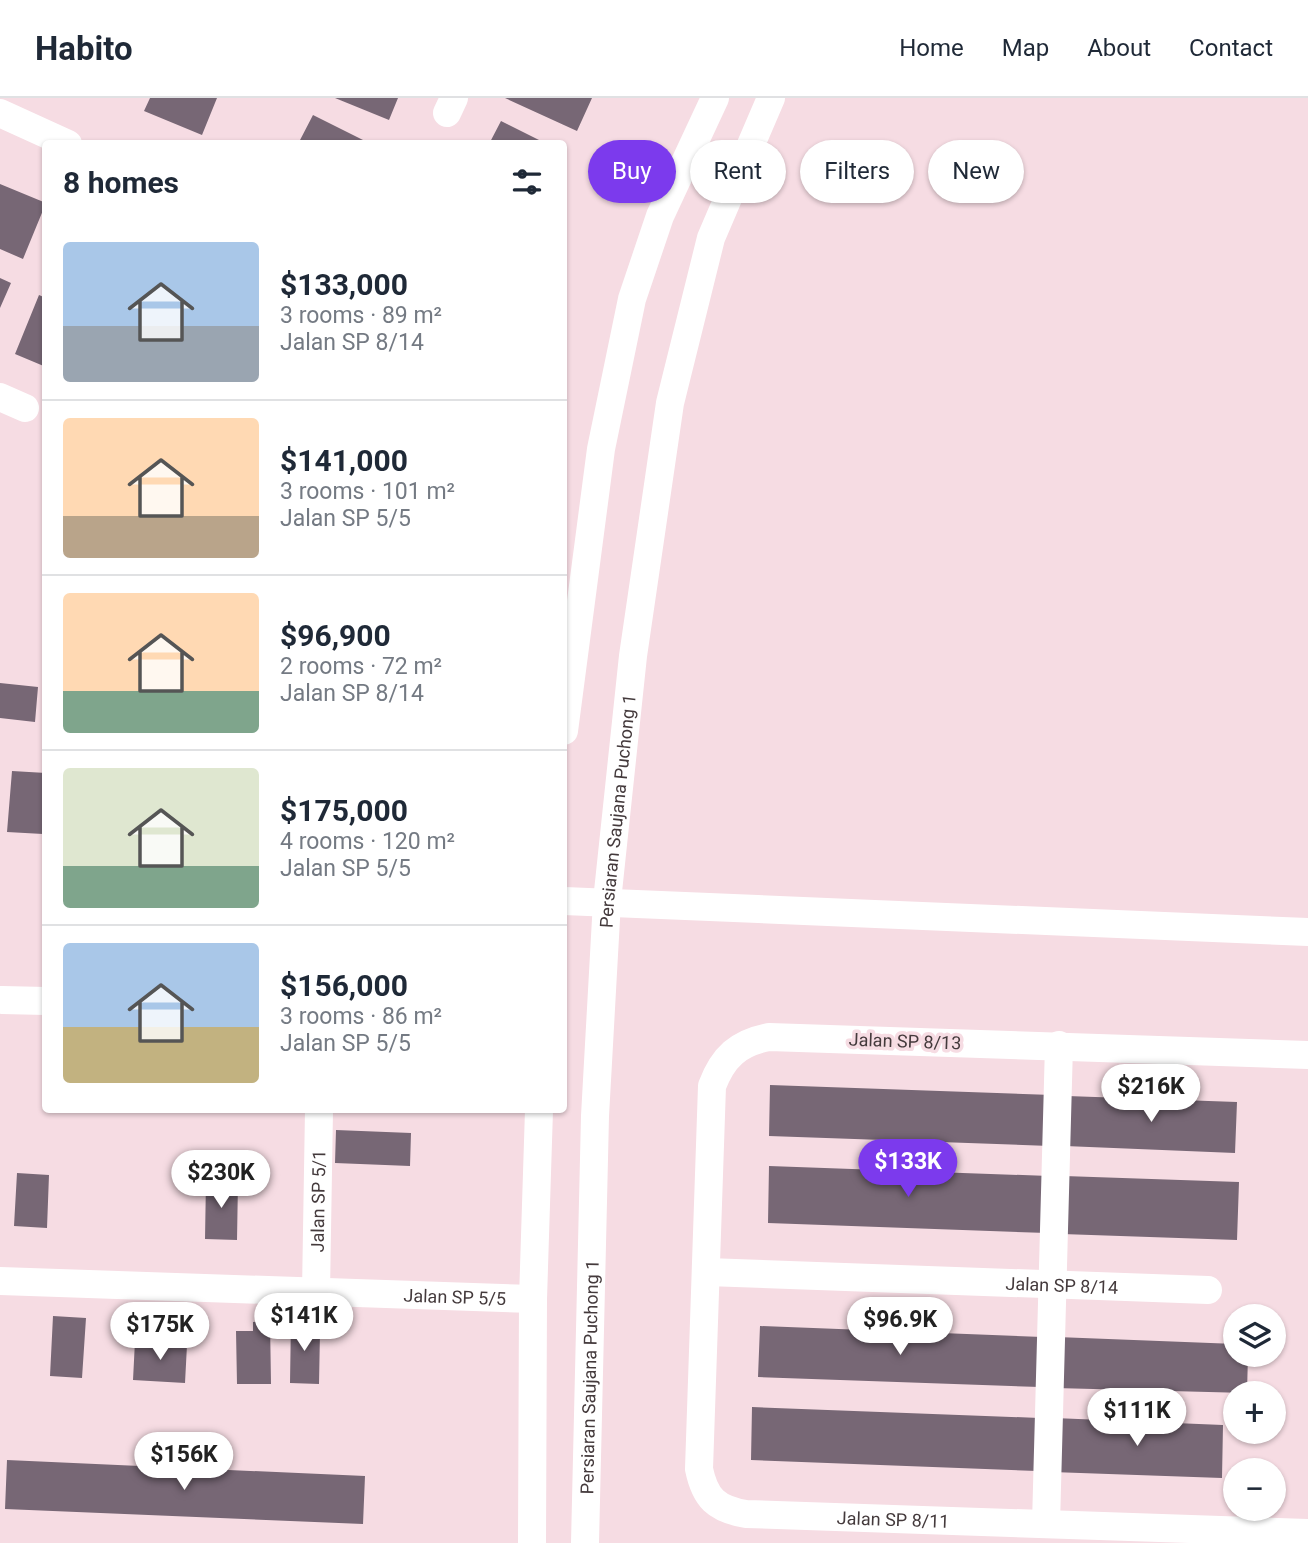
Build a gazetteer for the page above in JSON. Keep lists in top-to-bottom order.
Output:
{
  "streets": {
    "street": [
      "Persiaran Saujana Puchong 1",
      "Jalan SP 8/13",
      "Jalan SP 5/1",
      "Jalan SP 8/14",
      "Jalan SP 5/5",
      "Jalan SP 8/11"
    ]
  },
  "crossings": [
    ["Jalan SP 8/13", "Jalan SP 8/14"],
    ["Jalan SP 8/13", "Jalan SP 8/11"],
    ["Jalan SP 5/1", "Jalan SP 5/5"],
    ["Jalan SP 8/14", "Jalan SP 8/11"]
  ],
  "page": {
    "header": "Habito",
    "nav": [
      "Home",
      "Map",
      "About",
      "Contact"
    ],
    "chip": [
      "Buy",
      "Rent",
      "Filters",
      "New"
    ],
    "heading": "8 homes",
    "list": [
      {
        "name": "$133,000",
        "note": "3 rooms · 89 m² · Jalan SP 8/14"
      },
      {
        "name": "$141,000",
        "note": "3 rooms · 101 m² · Jalan SP 5/5"
      },
      {
        "name": "$96,900",
        "note": "2 rooms · 72 m² · Jalan SP 8/14"
      },
      {
        "name": "$175,000",
        "note": "4 rooms · 120 m² · Jalan SP 5/5"
      },
      {
        "name": "$156,000",
        "note": "3 rooms · 86 m² · Jalan SP 5/5"
      }
    ],
    "price": [
      "$216K",
      "$133K",
      "$230K",
      "$141K",
      "$96.9K",
      "$175K",
      "$111K",
      "$156K"
    ],
    "map_buttons": ["+", "−"]
  }
}
